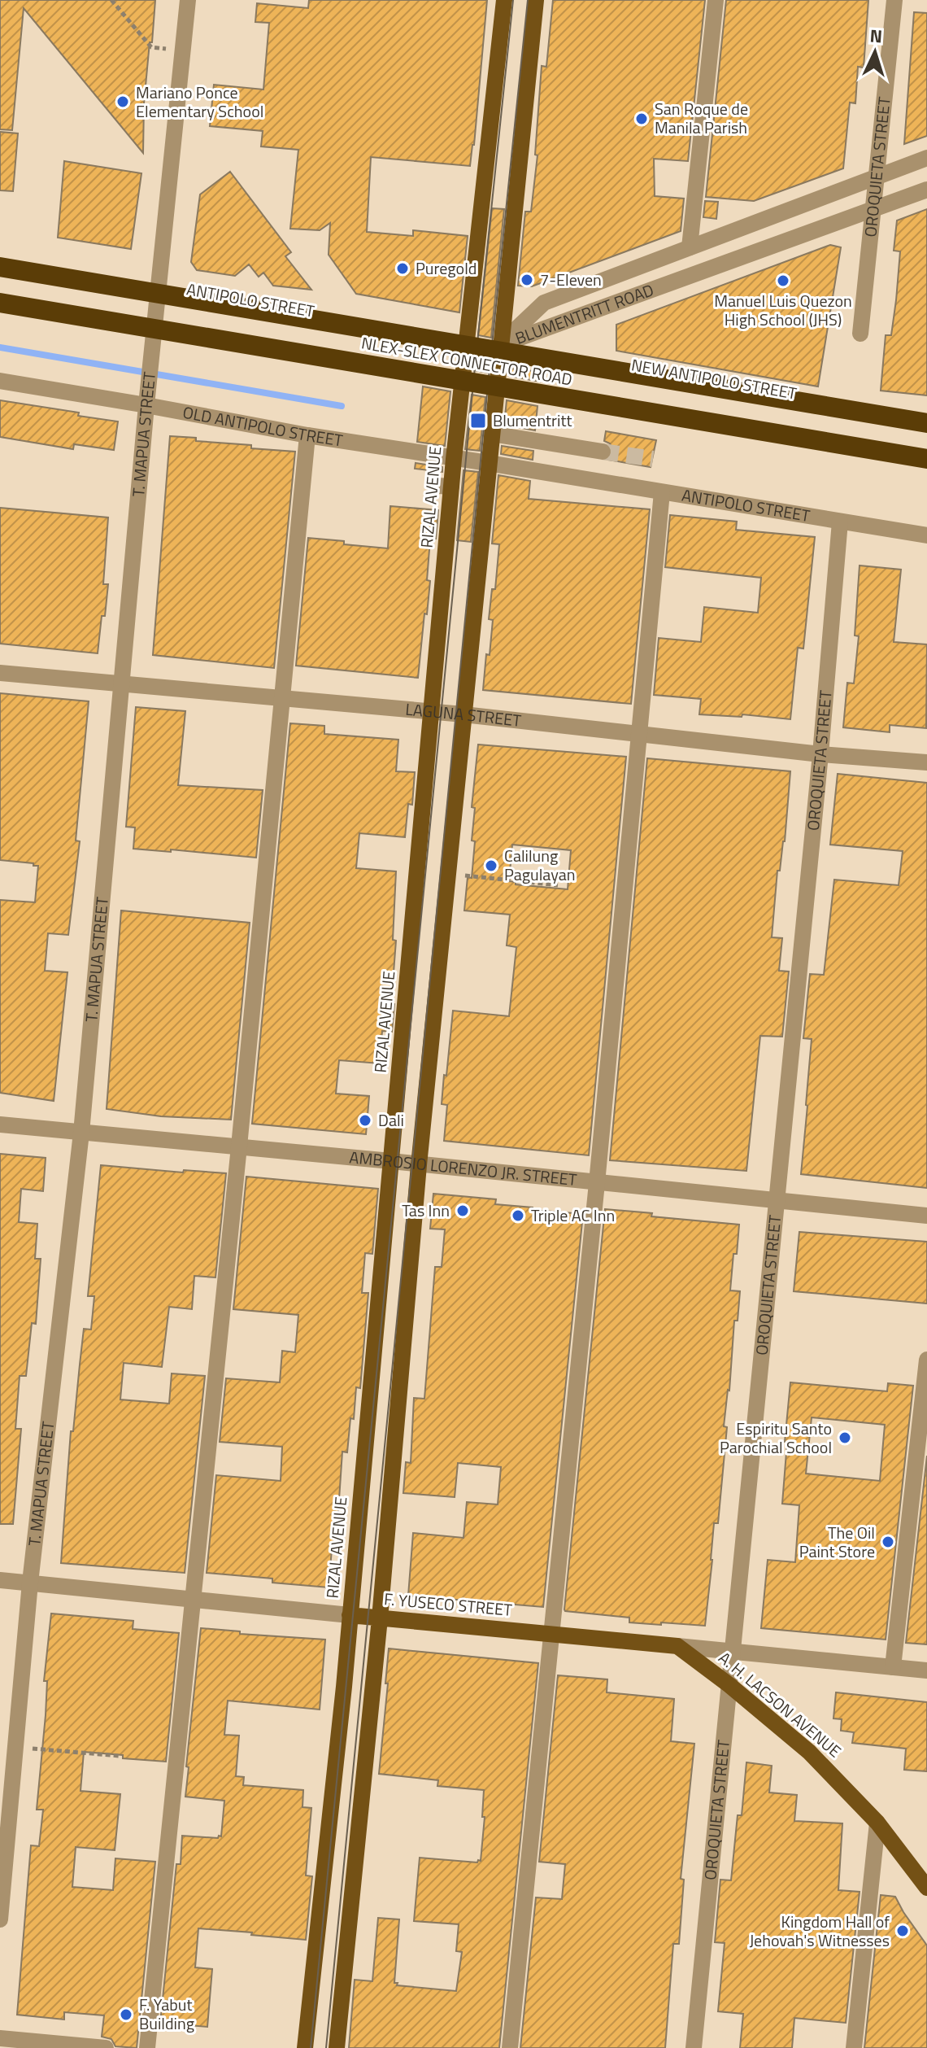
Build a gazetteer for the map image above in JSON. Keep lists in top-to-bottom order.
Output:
{
  "streets": {
    "highway": ["NLEX-SLEX CONNECTOR ROAD"],
    "main road": ["RIZAL AVENUE", "F. YUSECO STREET", "A. H. LACSON AVENUE"],
    "street": [
      "OROQUIETA STREET",
      "ANTIPOLO STREET",
      "BLUMENTRITT ROAD",
      "NEW ANTIPOLO STREET",
      "OLD ANTIPOLO STREET",
      "T. MAPUA STREET",
      "LAGUNA STREET",
      "AMBROSIO LORENZO JR. STREET"
    ]
  },
  "crossings": [
    ["OROQUIETA STREET", "ANTIPOLO STREET"],
    ["OROQUIETA STREET", "BLUMENTRITT ROAD"],
    ["OROQUIETA STREET", "LAGUNA STREET"],
    ["OROQUIETA STREET", "AMBROSIO LORENZO JR. STREET"],
    ["OROQUIETA STREET", "F. YUSECO STREET"],
    ["OROQUIETA STREET", "A. H. LACSON AVENUE"],
    ["ANTIPOLO STREET", "BLUMENTRITT ROAD"],
    ["ANTIPOLO STREET", "NEW ANTIPOLO STREET"],
    ["ANTIPOLO STREET", "OLD ANTIPOLO STREET"],
    ["ANTIPOLO STREET", "T. MAPUA STREET"],
    ["ANTIPOLO STREET", "RIZAL AVENUE"],
    ["BLUMENTRITT ROAD", "NEW ANTIPOLO STREET"],
    ["OLD ANTIPOLO STREET", "T. MAPUA STREET"],
    ["OLD ANTIPOLO STREET", "RIZAL AVENUE"],
    ["T. MAPUA STREET", "LAGUNA STREET"],
    ["T. MAPUA STREET", "AMBROSIO LORENZO JR. STREET"],
    ["T. MAPUA STREET", "F. YUSECO STREET"],
    ["RIZAL AVENUE", "LAGUNA STREET"],
    ["RIZAL AVENUE", "AMBROSIO LORENZO JR. STREET"],
    ["RIZAL AVENUE", "F. YUSECO STREET"],
    ["F. YUSECO STREET", "A. H. LACSON AVENUE"]
  ],
  "places": {
    "other": [
      "Mariano Ponce Elementary School",
      "San Roque de Manila Parish",
      "Puregold",
      "7-Eleven",
      "Manuel Luis Quezon High School (JHS)",
      "Calilung Pagulayan",
      "Dali",
      "Tas Inn",
      "Triple AC Inn",
      "Espiritu Santo Parochial School",
      "The Oil Paint Store",
      "Kingdom Hall of Jehovah's Witnesses",
      "F. Yabut Building"
    ],
    "transit": ["Blumentritt"]
  },
  "north": "top"
}
